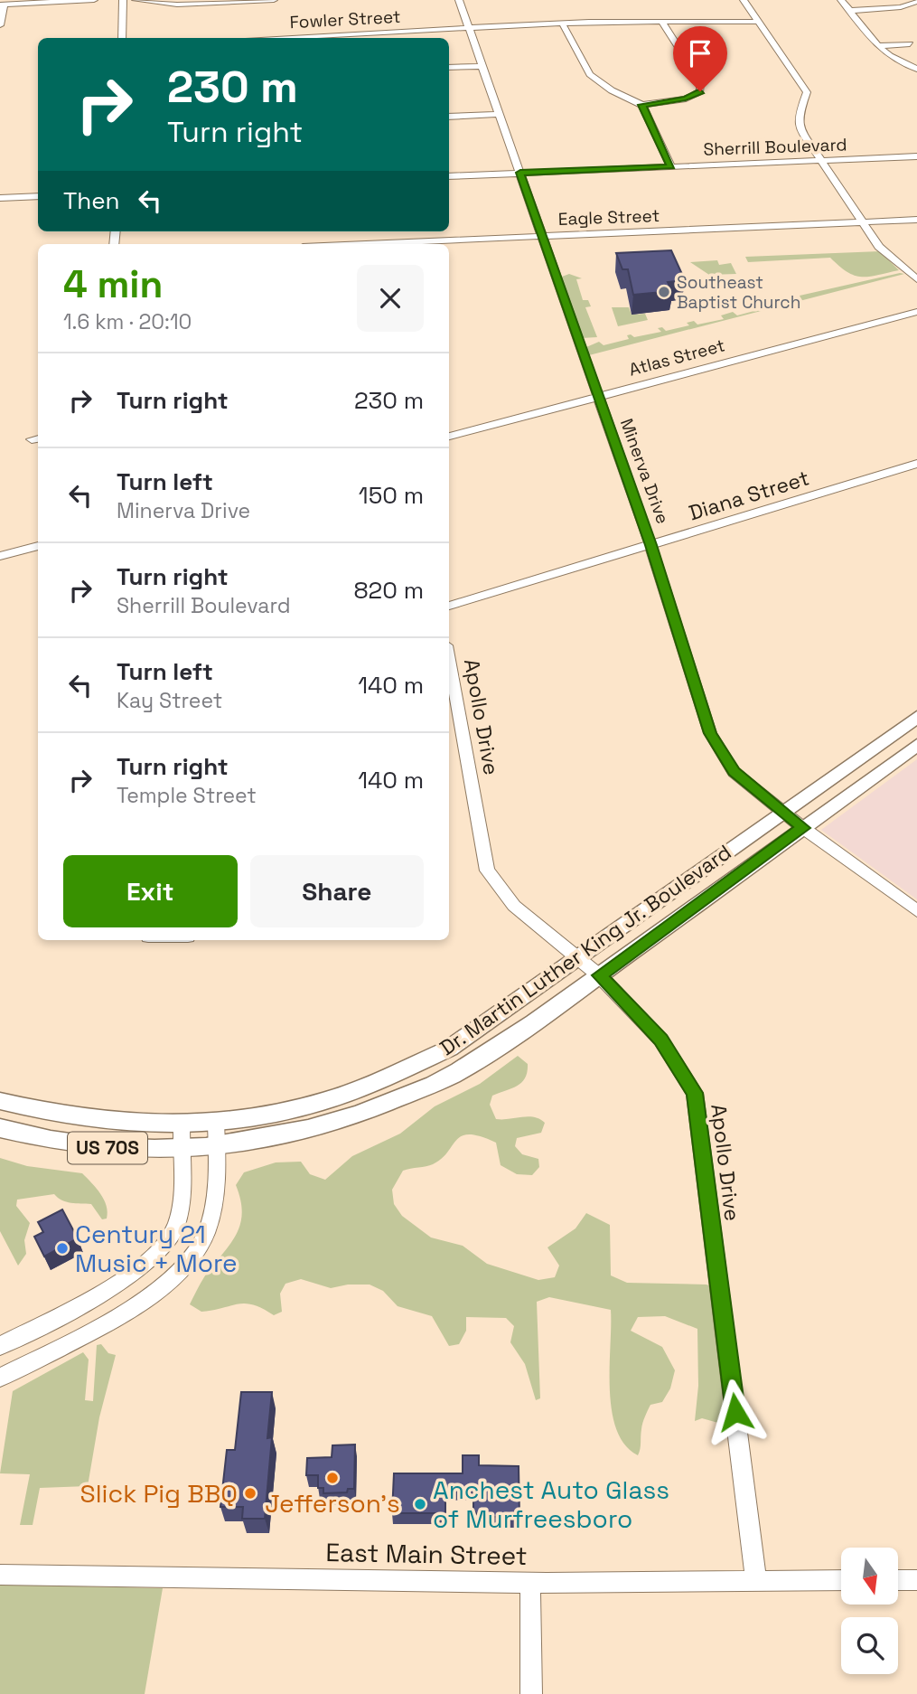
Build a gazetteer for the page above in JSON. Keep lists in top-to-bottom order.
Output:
{
  "streets": {
    "main road": ["Dr. Martin Luther King Jr. Boulevard", "US 70S"],
    "street": [
      "Fowler Street",
      "Sherrill Boulevard",
      "Eagle Street",
      "Atlas Street",
      "Minerva Drive",
      "Diana Street",
      "Apollo Drive",
      "East Main Street"
    ]
  },
  "crossings": [
    ["Fowler Street", "Minerva Drive"],
    ["Sherrill Boulevard", "Minerva Drive"],
    ["Eagle Street", "Minerva Drive"],
    ["Atlas Street", "Minerva Drive"],
    ["Minerva Drive", "Diana Street"],
    ["Minerva Drive", "Dr. Martin Luther King Jr. Boulevard"],
    ["Apollo Drive", "Dr. Martin Luther King Jr. Boulevard"],
    ["Apollo Drive", "East Main Street"]
  ],
  "places": [
    "Southeast Baptist Church",
    "Century 21 Music + More",
    "Jefferson's",
    "Slick Pig BBQ",
    "Anchest Auto Glass of Murfreesboro"
  ],
  "north": "bottom",
  "page": {
    "turn": ["230 m", "Turn right"],
    "then": "Then",
    "heading": ["4 min", "1.6 km · 20:10"],
    "list": [
      {
        "name": "Turn right",
        "value": "230 m"
      },
      {
        "name": "Turn left",
        "note": "Minerva Drive",
        "value": "150 m"
      },
      {
        "name": "Turn right",
        "note": "Sherrill Boulevard",
        "value": "820 m"
      },
      {
        "name": "Turn left",
        "note": "Kay Street",
        "value": "140 m"
      },
      {
        "name": "Turn right",
        "note": "Temple Street",
        "value": "140 m"
      }
    ],
    "buttons": ["Exit", "Share"]
  }
}
